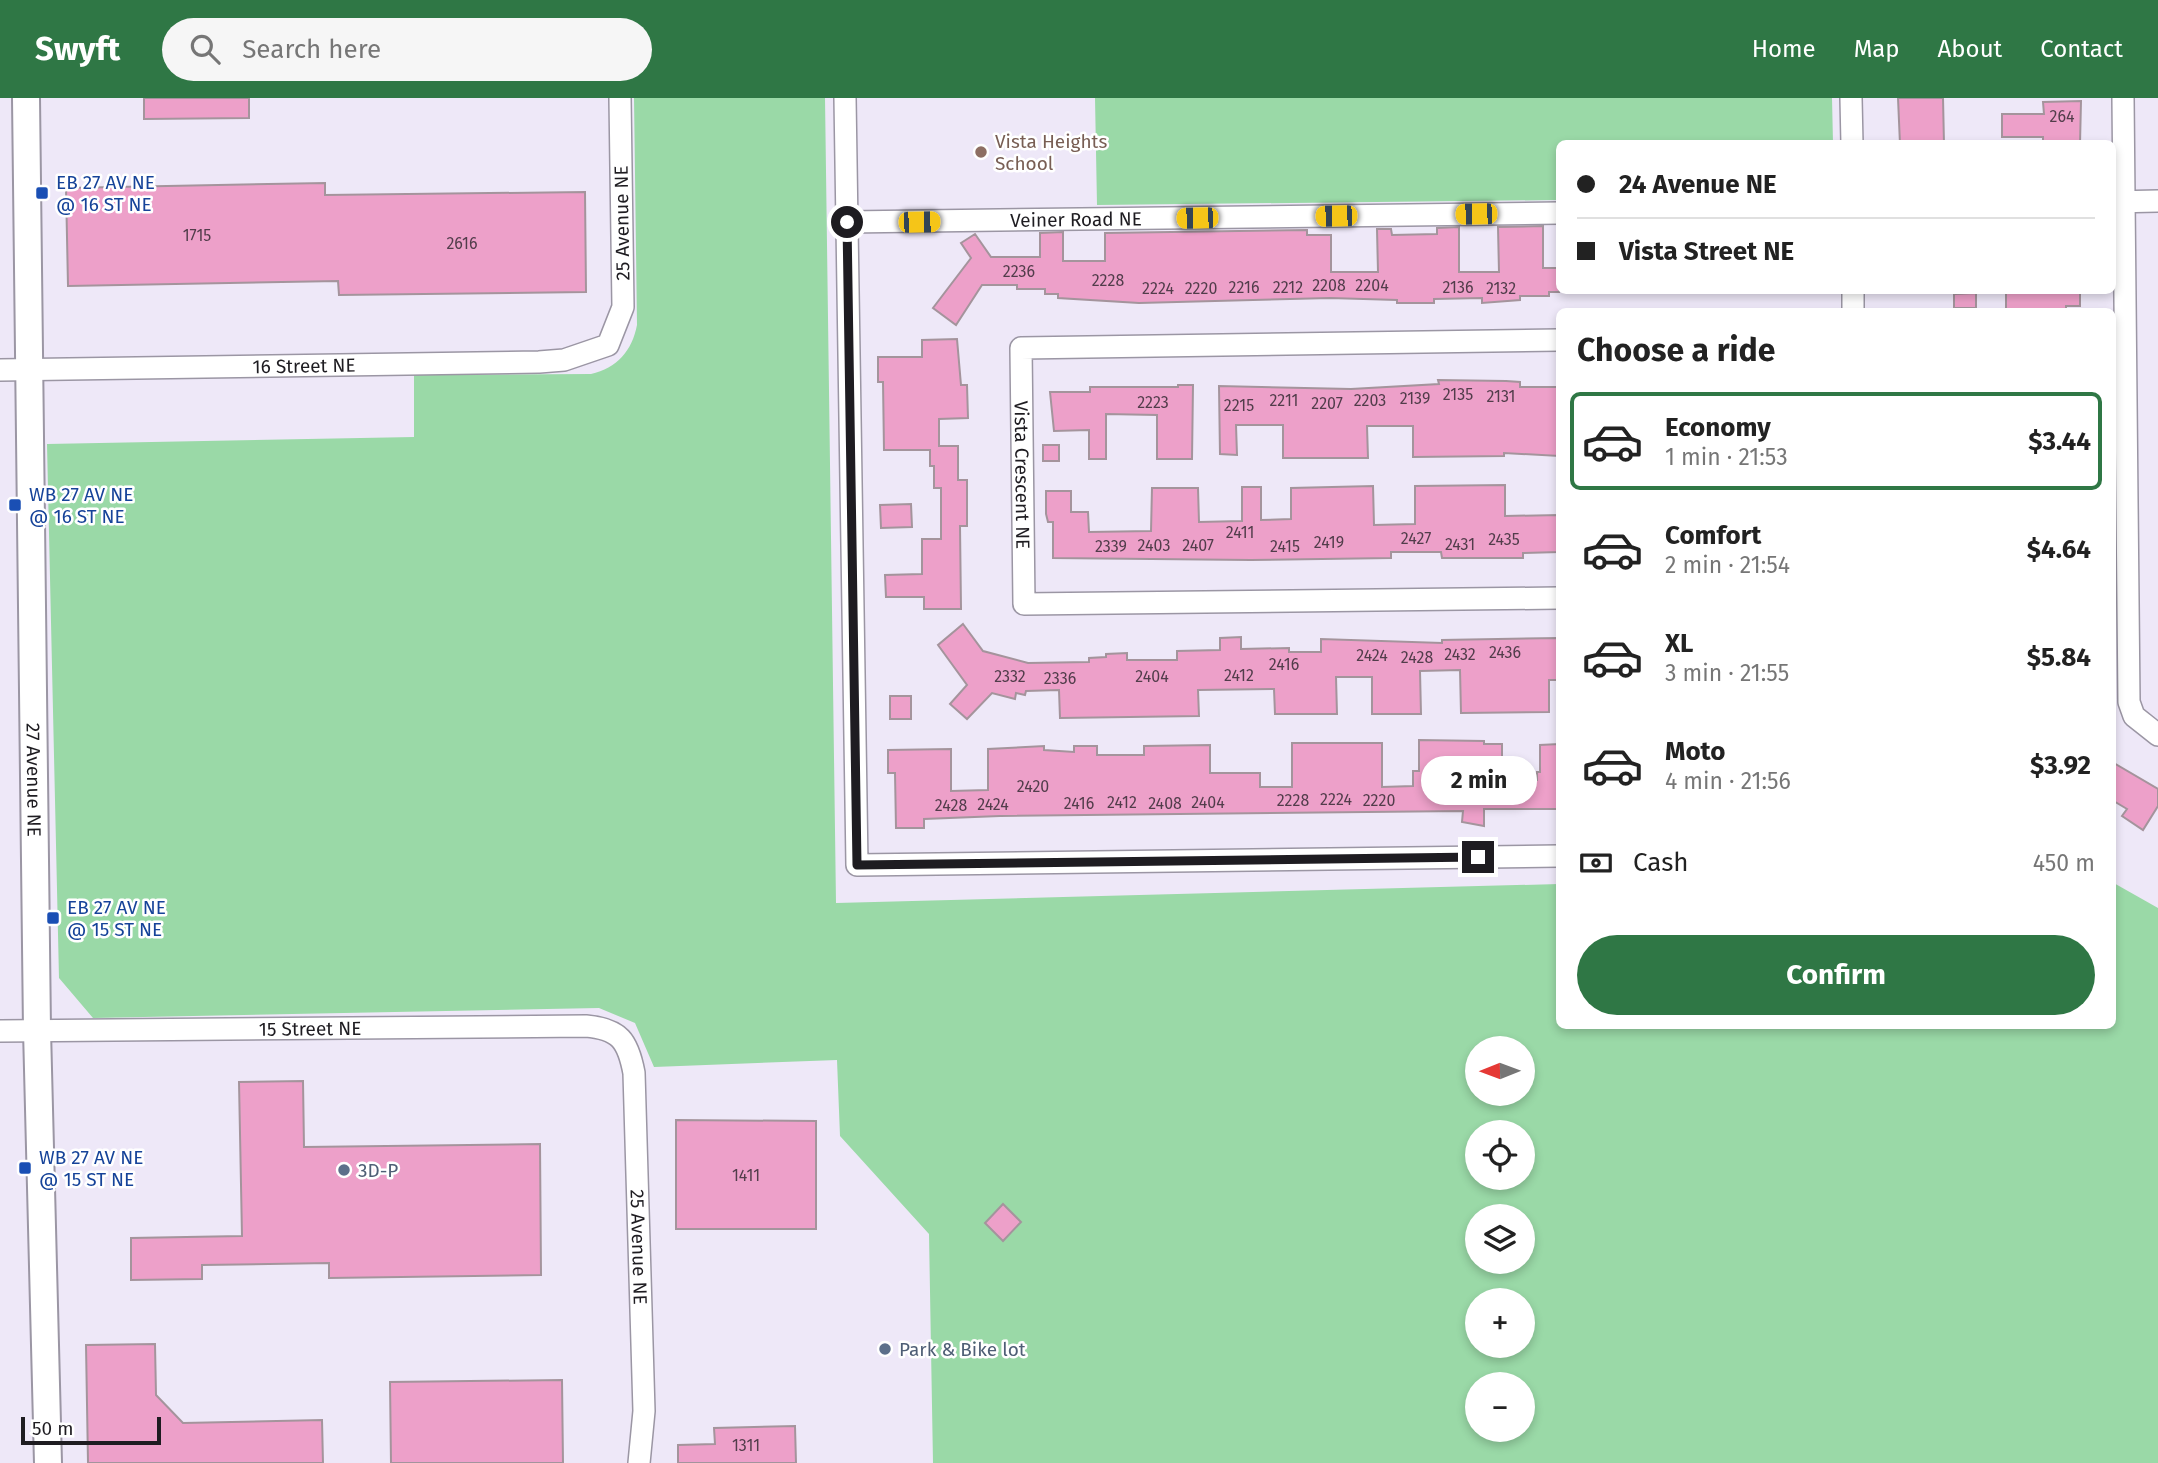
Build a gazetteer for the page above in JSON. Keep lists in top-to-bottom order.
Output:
{
  "streets": {
    "street": [
      "Veiner Road NE",
      "25 Avenue NE",
      "16 Street NE",
      "Vista Crescent NE",
      "27 Avenue NE",
      "15 Street NE"
    ]
  },
  "crossings": [
    ["25 Avenue NE", "16 Street NE"],
    ["25 Avenue NE", "15 Street NE"],
    ["16 Street NE", "27 Avenue NE"],
    ["27 Avenue NE", "15 Street NE"]
  ],
  "places": {
    "other": ["Vista Heights School", "3D-P", "Park & Bike lot"],
    "transit": [
      "EB 27 AV NE @ 16 ST NE",
      "WB 27 AV NE @ 16 ST NE",
      "EB 27 AV NE @ 15 ST NE",
      "WB 27 AV NE @ 15 ST NE"
    ]
  },
  "house_numbers": [
    "264",
    "1715",
    "2616",
    "2236",
    "2228",
    "2208",
    "2204",
    "2216",
    "2212",
    "2136",
    "2224",
    "2220",
    "2132",
    "2135",
    "2131",
    "2139",
    "2211",
    "2203",
    "2223",
    "2207",
    "2215",
    "2411",
    "2427",
    "2435",
    "2419",
    "2431",
    "2403",
    "2407",
    "2339",
    "2415",
    "2436",
    "2432",
    "2424",
    "2428",
    "2416",
    "2412",
    "2332",
    "2404",
    "2336",
    "2420",
    "2224",
    "2228",
    "2220",
    "2412",
    "2404",
    "2416",
    "2408",
    "2424",
    "2428",
    "1411",
    "1311"
  ],
  "scale_bar": "50 m",
  "north": "left",
  "page": {
    "header": "Swyft",
    "search": "Search here",
    "nav": [
      "Home",
      "Map",
      "About",
      "Contact"
    ],
    "banner": ["24 Avenue NE", "Vista Street NE"],
    "heading": "Choose a ride",
    "list": [
      {
        "name": "Economy",
        "note": "1 min · 21:53",
        "value": "$3.44"
      },
      {
        "name": "Comfort",
        "note": "2 min · 21:54",
        "value": "$4.64"
      },
      {
        "name": "XL",
        "note": "3 min · 21:55",
        "value": "$5.84"
      },
      {
        "name": "Moto",
        "note": "4 min · 21:56",
        "value": "$3.92"
      }
    ],
    "bubble": "2 min",
    "pay": ["Cash", "450 m"],
    "buttons": "Confirm",
    "map_buttons": ["+", "−"],
    "scale": "50 m"
  }
}
